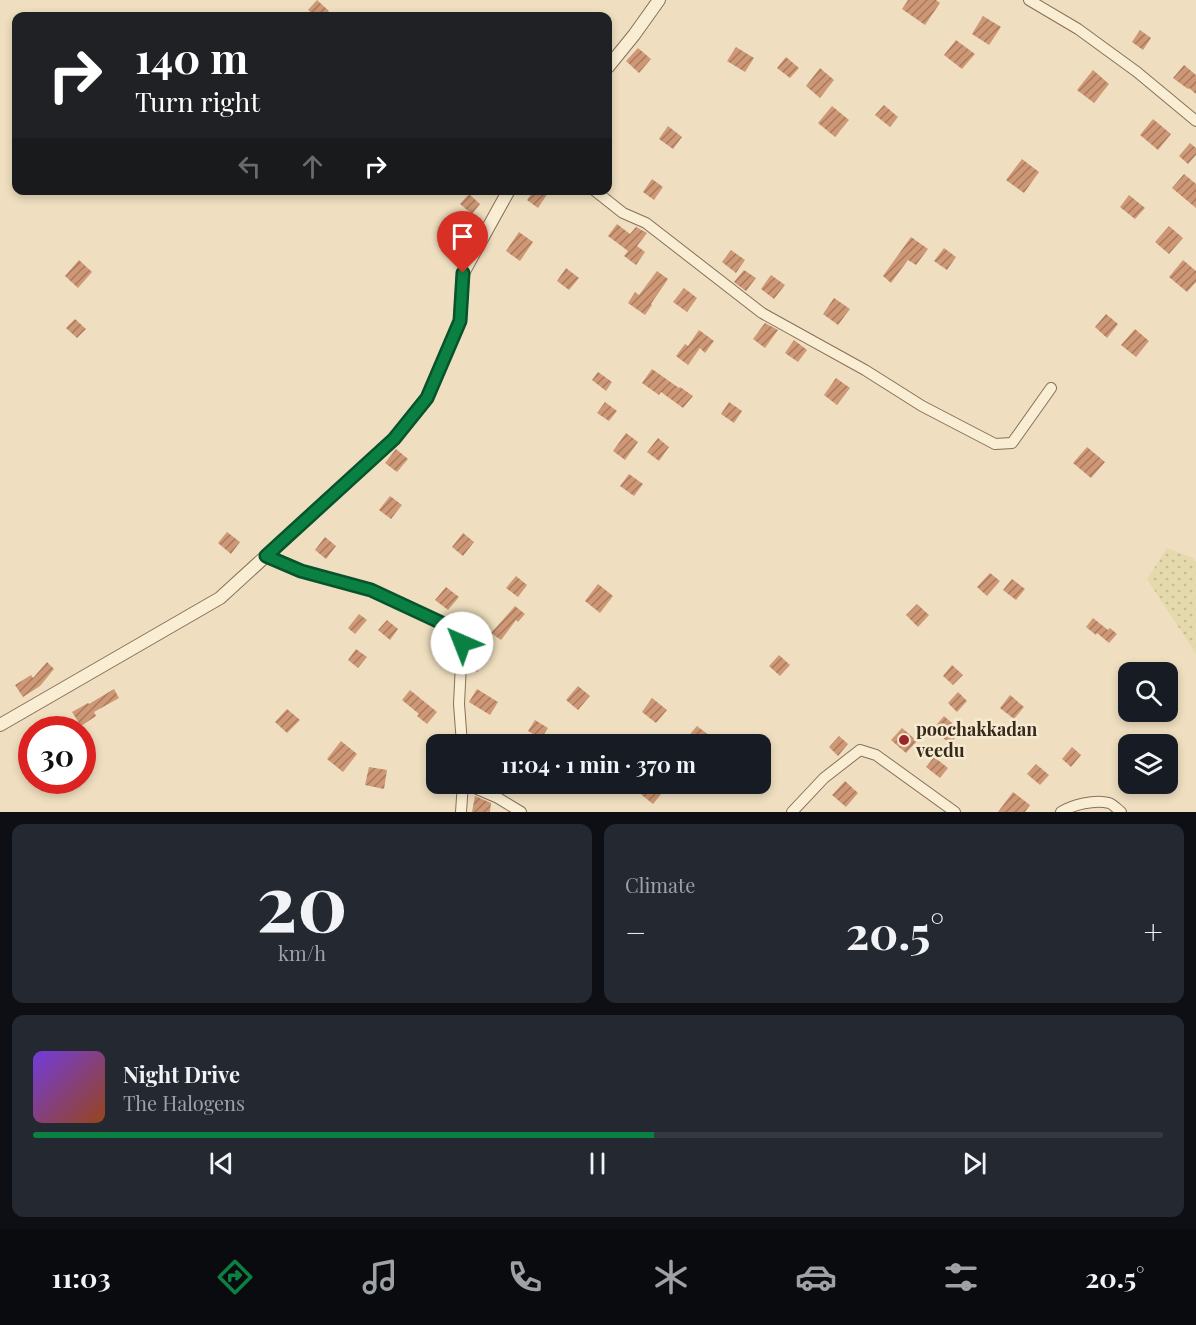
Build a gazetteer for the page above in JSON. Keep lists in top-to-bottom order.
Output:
{
  "places": ["poochakkadan veedu"],
  "page": {
    "turn": ["140 m", "Turn right"],
    "limit": "30",
    "trip": "11:04 · 1 min · 370 m",
    "tile": [
      ["20", "km/h"],
      "Climate"
    ],
    "heat": ["−", "20.5°", "+"],
    "song": ["Night Drive", "The Halogens"],
    "tabs": ["11:03", "20.5°"]
  }
}
